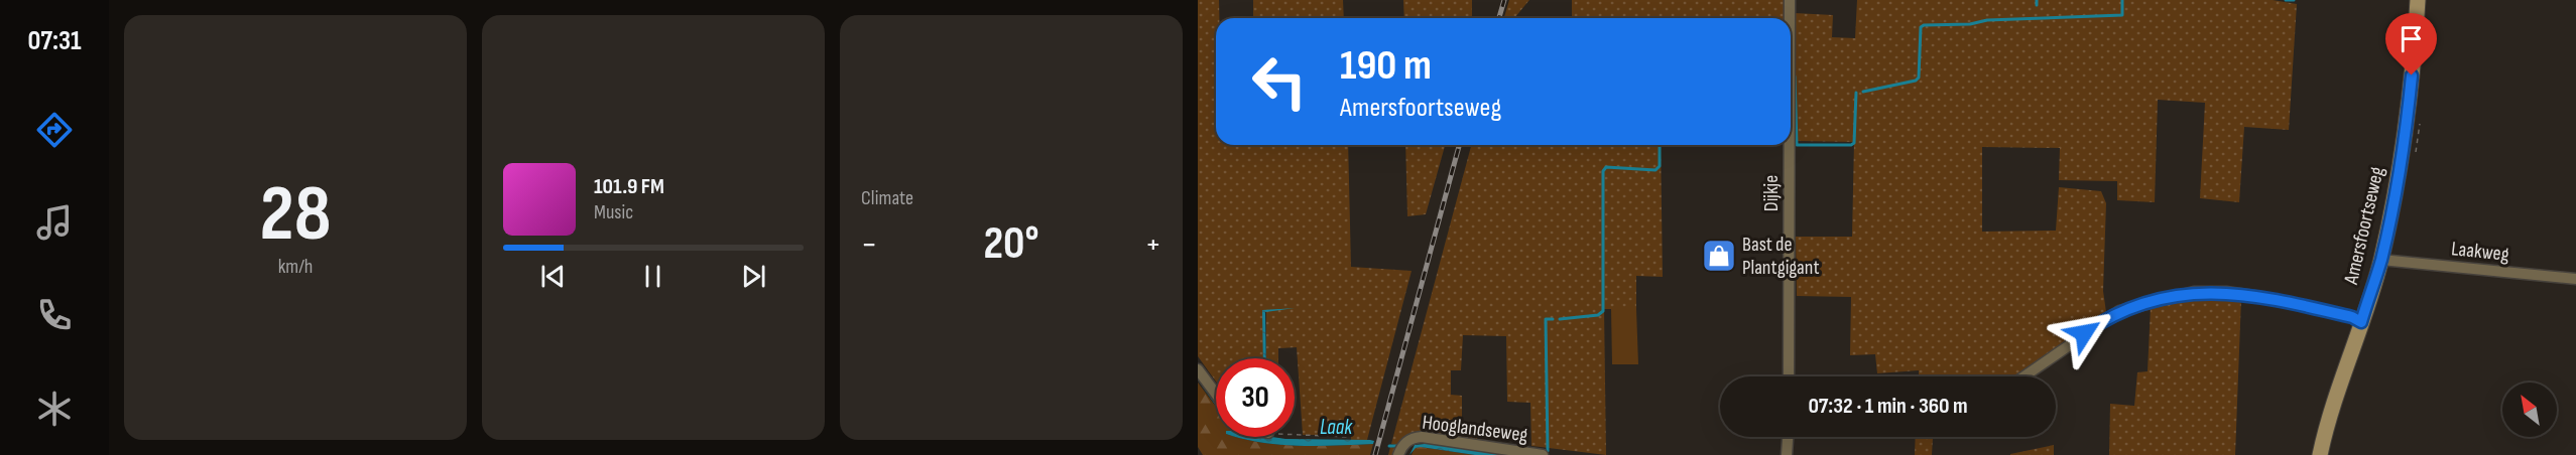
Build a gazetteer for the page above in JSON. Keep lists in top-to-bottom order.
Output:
{
  "streets": {
    "main road": ["Amersfoortseweg"],
    "street": ["Dijkje", "Laakweg", "Hooglandseweg"]
  },
  "crossings": [
    ["Amersfoortseweg", "Laakweg"]
  ],
  "water": ["Laak"],
  "places": {
    "shop": ["Bast de Plantgigant"]
  },
  "north": "top left",
  "page": {
    "tabs": "07:31",
    "tile": [
      ["28", "km/h"],
      "Climate"
    ],
    "turn": ["190 m", "Amersfoortseweg"],
    "song": ["101.9 FM", "Music"],
    "heat": ["−", "20°", "+"],
    "limit": "30",
    "trip": "07:32 · 1 min · 360 m"
  }
}
